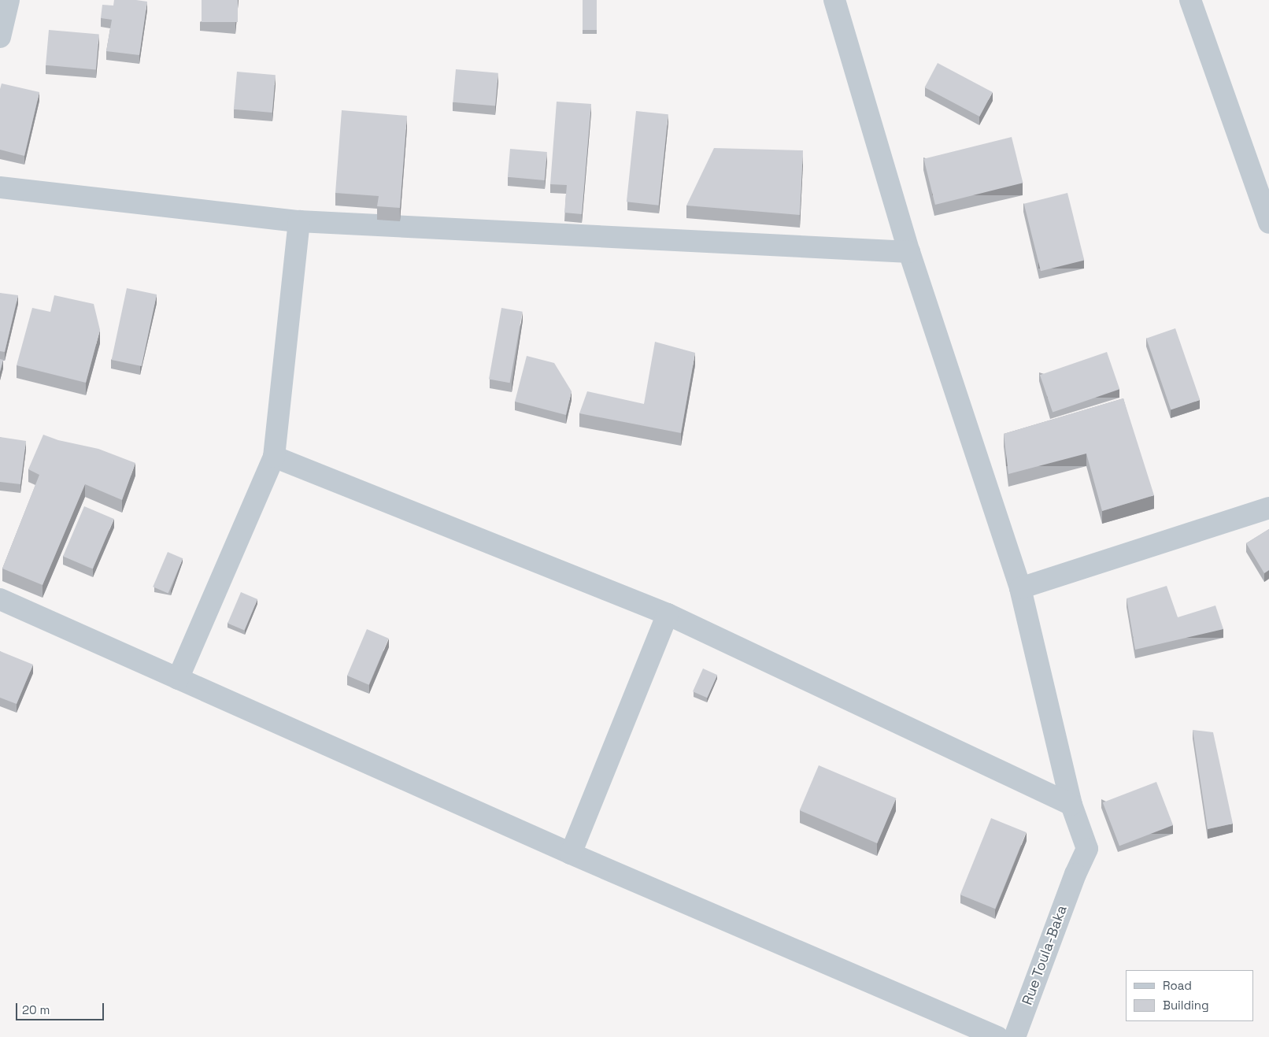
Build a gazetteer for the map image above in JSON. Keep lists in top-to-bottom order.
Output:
{
  "streets": {
    "street": ["Rue Toula-Baka"]
  },
  "legend": ["Road", "Building"],
  "scale_bar": "20 m"
}
